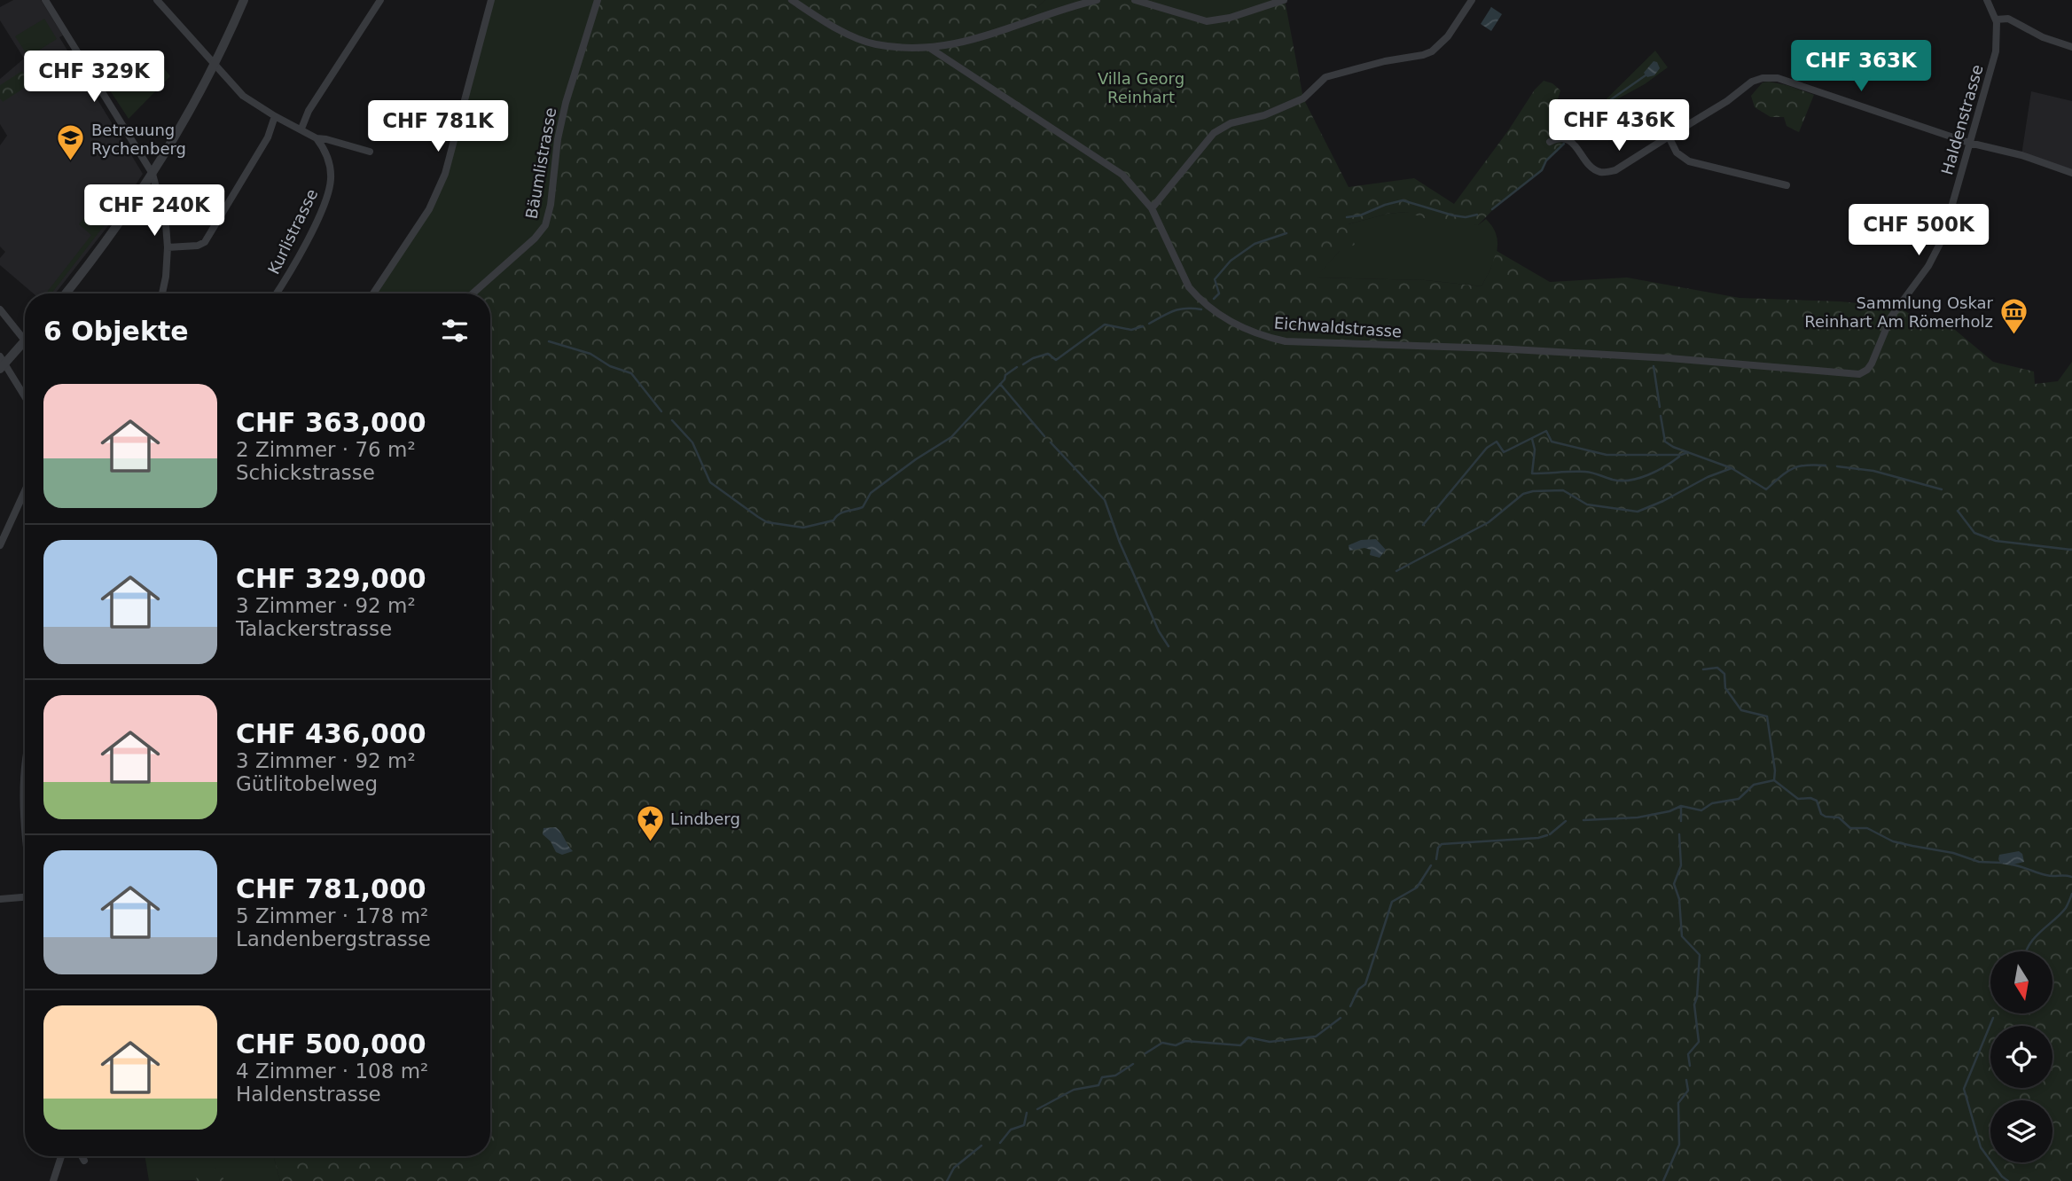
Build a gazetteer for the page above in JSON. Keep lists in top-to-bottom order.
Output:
{
  "streets": {
    "street": [
      "Haldenstrasse",
      "Bäumlistrasse",
      "Kurlistrasse",
      "Eichwaldstrasse"
    ]
  },
  "crossings": [
    ["Haldenstrasse", "Eichwaldstrasse"]
  ],
  "parks": ["Villa Georg Reinhart"],
  "places": {
    "school or university": ["Betreuung Rychenberg"],
    "museum": ["Sammlung Oskar Reinhart Am Römerholz"],
    "place": ["Lindberg"]
  },
  "north": "bottom",
  "page": {
    "price": [
      "CHF 363K",
      "CHF 329K",
      "CHF 436K",
      "CHF 781K",
      "CHF 240K",
      "CHF 500K"
    ],
    "heading": "6 Objekte",
    "list": [
      {
        "name": "CHF 363,000",
        "note": "2 Zimmer · 76 m² · Schickstrasse"
      },
      {
        "name": "CHF 329,000",
        "note": "3 Zimmer · 92 m² · Talackerstrasse"
      },
      {
        "name": "CHF 436,000",
        "note": "3 Zimmer · 92 m² · Gütlitobelweg"
      },
      {
        "name": "CHF 781,000",
        "note": "5 Zimmer · 178 m² · Landenbergstrasse"
      },
      {
        "name": "CHF 500,000",
        "note": "4 Zimmer · 108 m² · Haldenstrasse"
      }
    ]
  }
}
